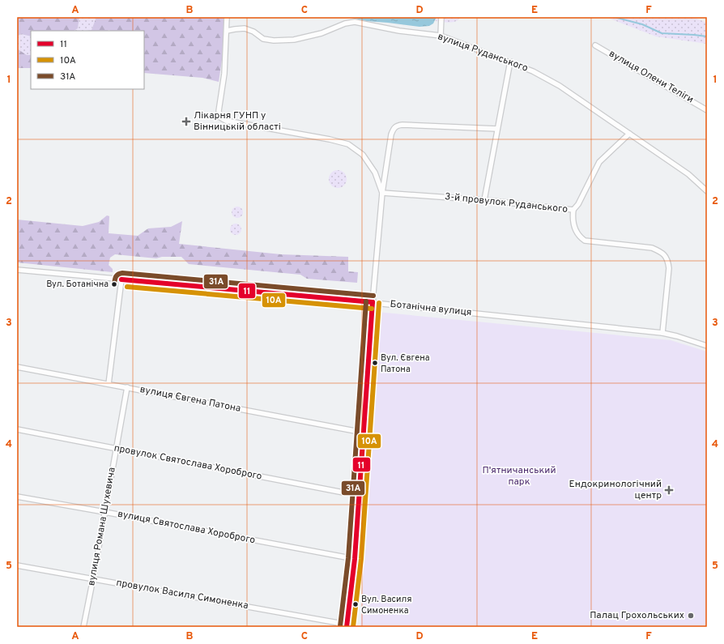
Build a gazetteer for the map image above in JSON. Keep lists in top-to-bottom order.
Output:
{
  "streets": {
    "street": [
      "вулиця Руданського",
      "вулиця Олени Теліги",
      "3-й провулок Руданського",
      "Ботанічна вулиця",
      "вулиця Євгена Патона",
      "провулок Святослава Хороброго",
      "вулиця Романа Шухевича",
      "вулиця Святослава Хороброго",
      "провулок Василя Симоненка"
    ]
  },
  "crossings": [
    ["вулиця Руданського", "3-й провулок Руданського"],
    ["вулиця Євгена Патона", "вулиця Романа Шухевича"],
    ["провулок Святослава Хороброго", "вулиця Романа Шухевича"],
    ["вулиця Романа Шухевича", "вулиця Святослава Хороброго"],
    ["вулиця Романа Шухевича", "провулок Василя Симоненка"]
  ],
  "parks": ["П'ятничанський парк"],
  "places": {
    "health": ["Лікарня ГУНП у Вінницькій області", "Ендокринологічний центр"],
    "other": [
      "Вул. Ботанічна",
      "Вул. Євгена Патона",
      "Вул. Василя Симоненка",
      "Палац Грохольських"
    ]
  },
  "lines": ["transit line 31А", "transit line 11", "transit line 10А"],
  "legend": ["11", "10А", "31А"],
  "grid": {
    "columns": [
      "A",
      "B",
      "C",
      "D",
      "E",
      "F"
    ],
    "rows": [
      "1",
      "2",
      "3",
      "4",
      "5"
    ]
  }
}
